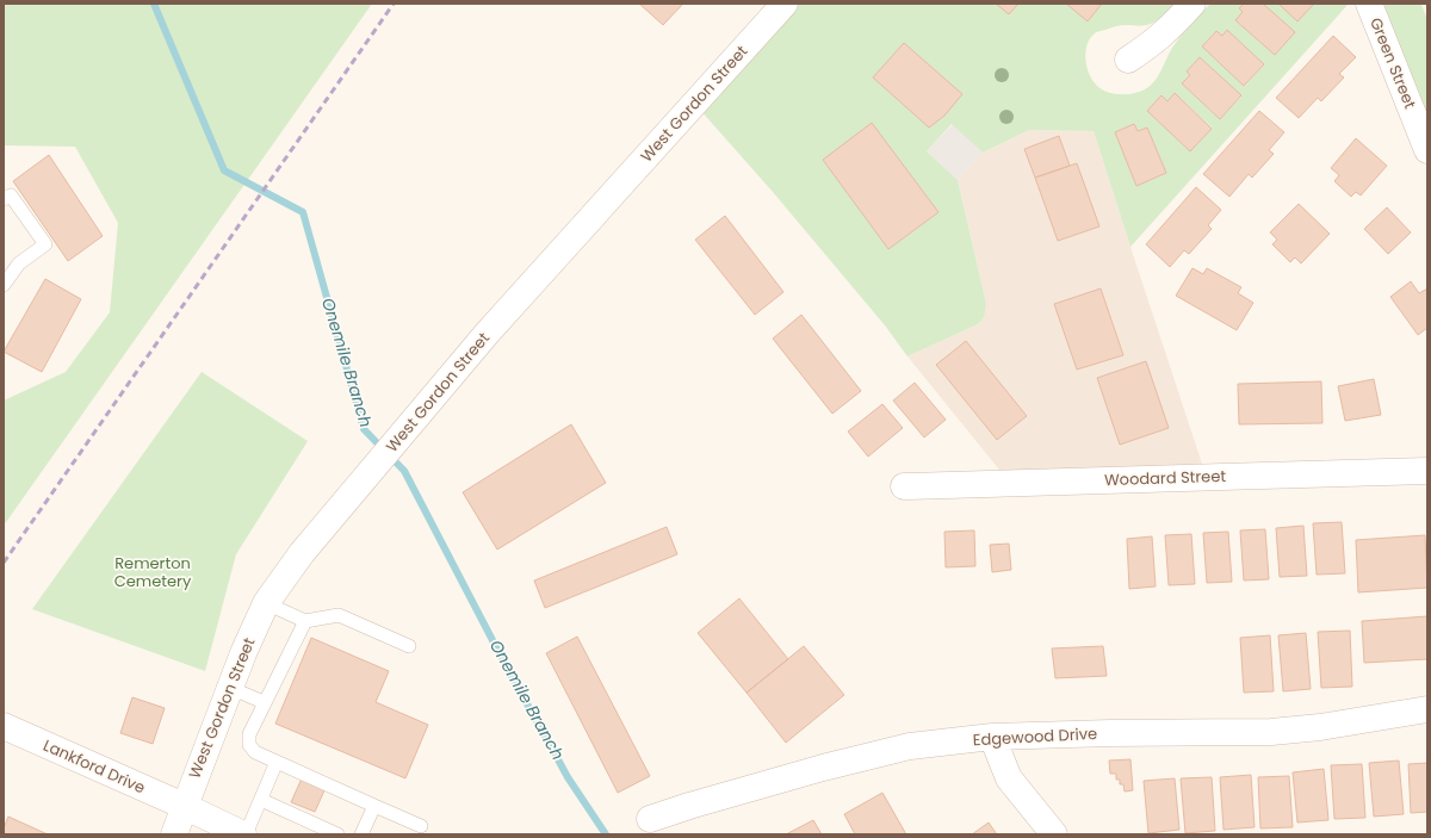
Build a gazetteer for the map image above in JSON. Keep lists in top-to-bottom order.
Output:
{
  "streets": {
    "street": [
      "Green Street",
      "West Gordon Street",
      "Woodard Street",
      "Edgewood Drive",
      "Lankford Drive"
    ]
  },
  "crossings": [
    ["West Gordon Street", "Lankford Drive"]
  ],
  "water": ["Onemile Branch"],
  "parks": ["Remerton Cemetery"]
}
